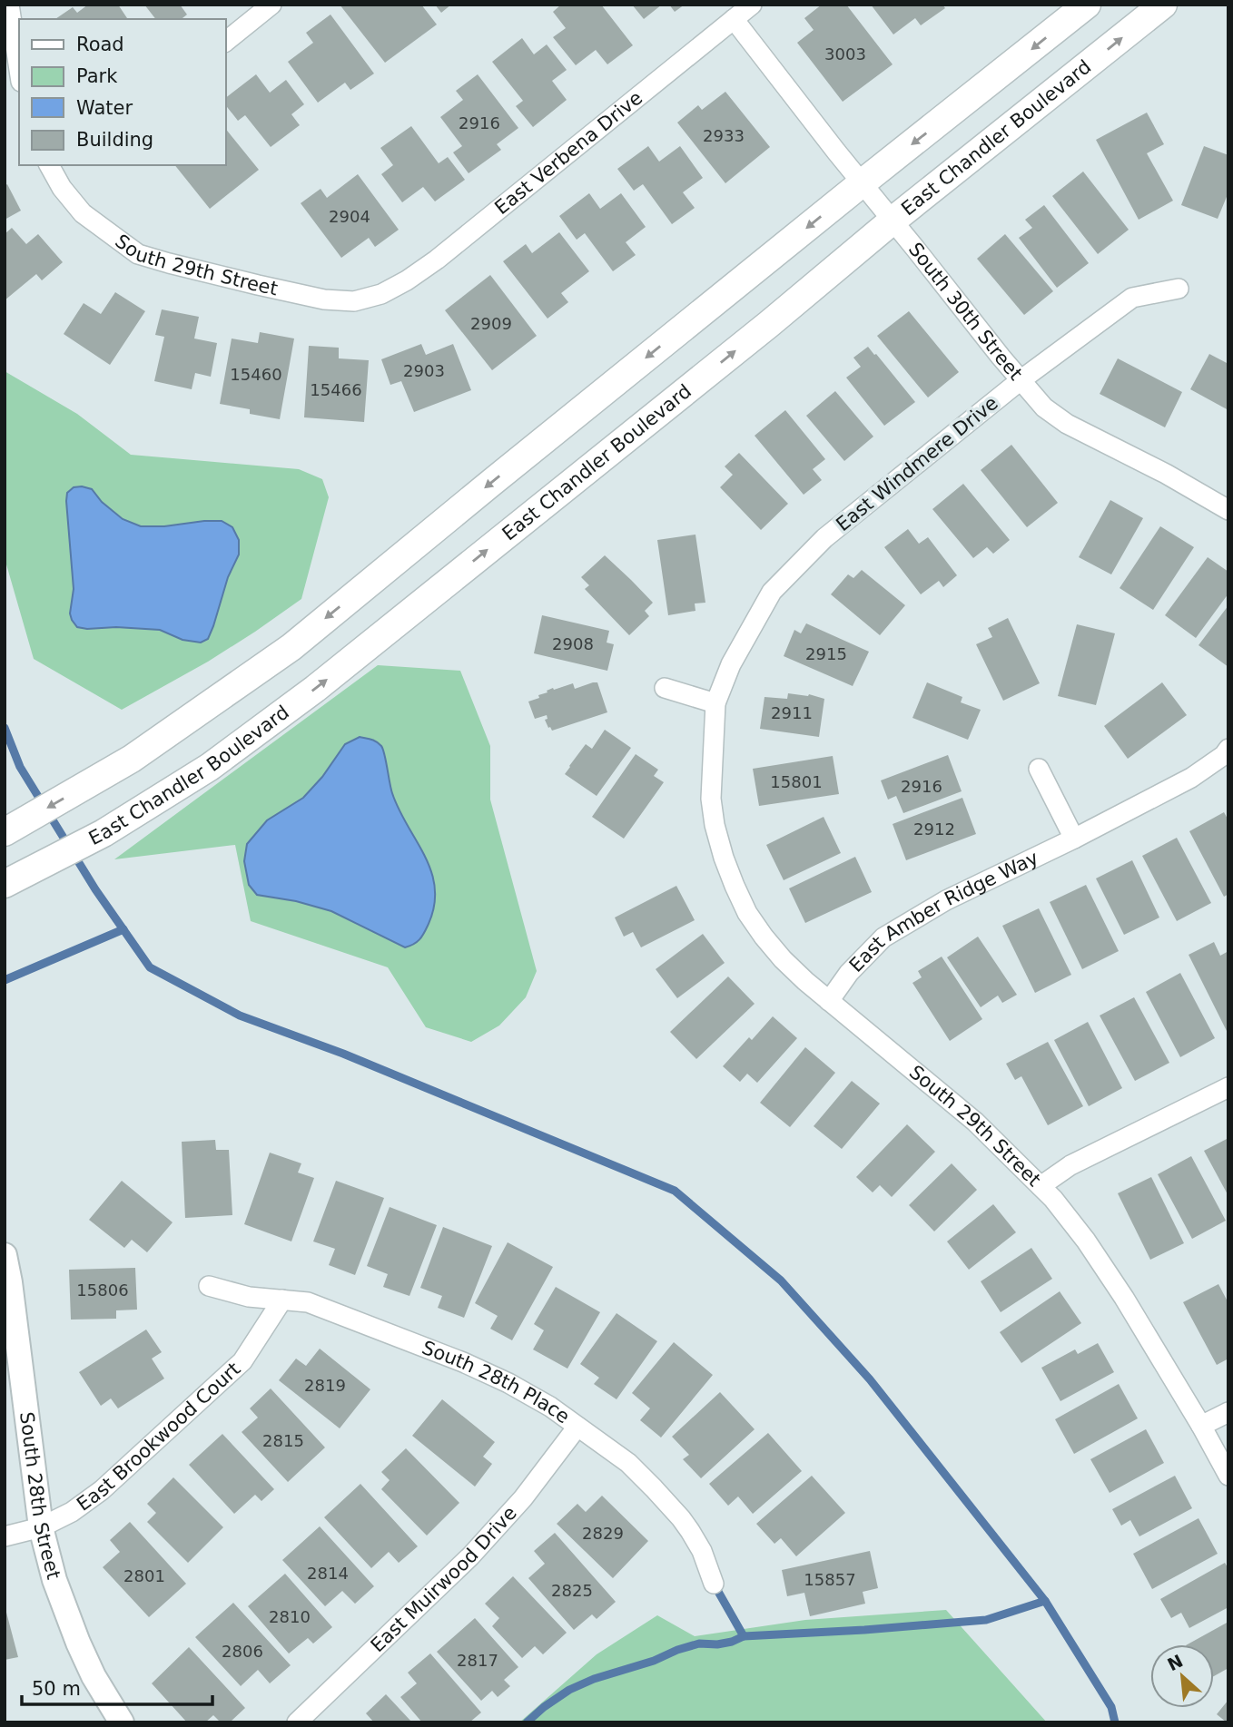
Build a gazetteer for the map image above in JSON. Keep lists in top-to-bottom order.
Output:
{
  "streets": {
    "main road": ["East Chandler Boulevard"],
    "street": [
      "East Verbena Drive",
      "South 29th Street",
      "South 30th Street",
      "East Windmere Drive",
      "East Amber Ridge Way",
      "South 28th Place",
      "East Brookwood Court",
      "South 28th Street",
      "East Muirwood Drive"
    ]
  },
  "crossings": [
    ["East Chandler Boulevard", "South 30th Street"],
    ["East Verbena Drive", "South 29th Street"],
    ["East Verbena Drive", "South 30th Street"],
    ["South 29th Street", "East Windmere Drive"],
    ["South 29th Street", "East Amber Ridge Way"],
    ["South 30th Street", "East Windmere Drive"],
    ["South 28th Place", "East Brookwood Court"],
    ["South 28th Place", "East Muirwood Drive"],
    ["East Brookwood Court", "South 28th Street"]
  ],
  "house_numbers": [
    "3003",
    "2916",
    "2933",
    "2904",
    "2909",
    "2903",
    "15460",
    "15466",
    "2908",
    "2915",
    "2911",
    "15801",
    "2916",
    "2912",
    "15806",
    "2819",
    "2815",
    "2829",
    "2814",
    "2801",
    "15857",
    "2825",
    "2810",
    "2806",
    "2817"
  ],
  "legend": [
    "Road",
    "Park",
    "Water",
    "Building"
  ],
  "scale_bar": "50 m",
  "north": "top left"
}
